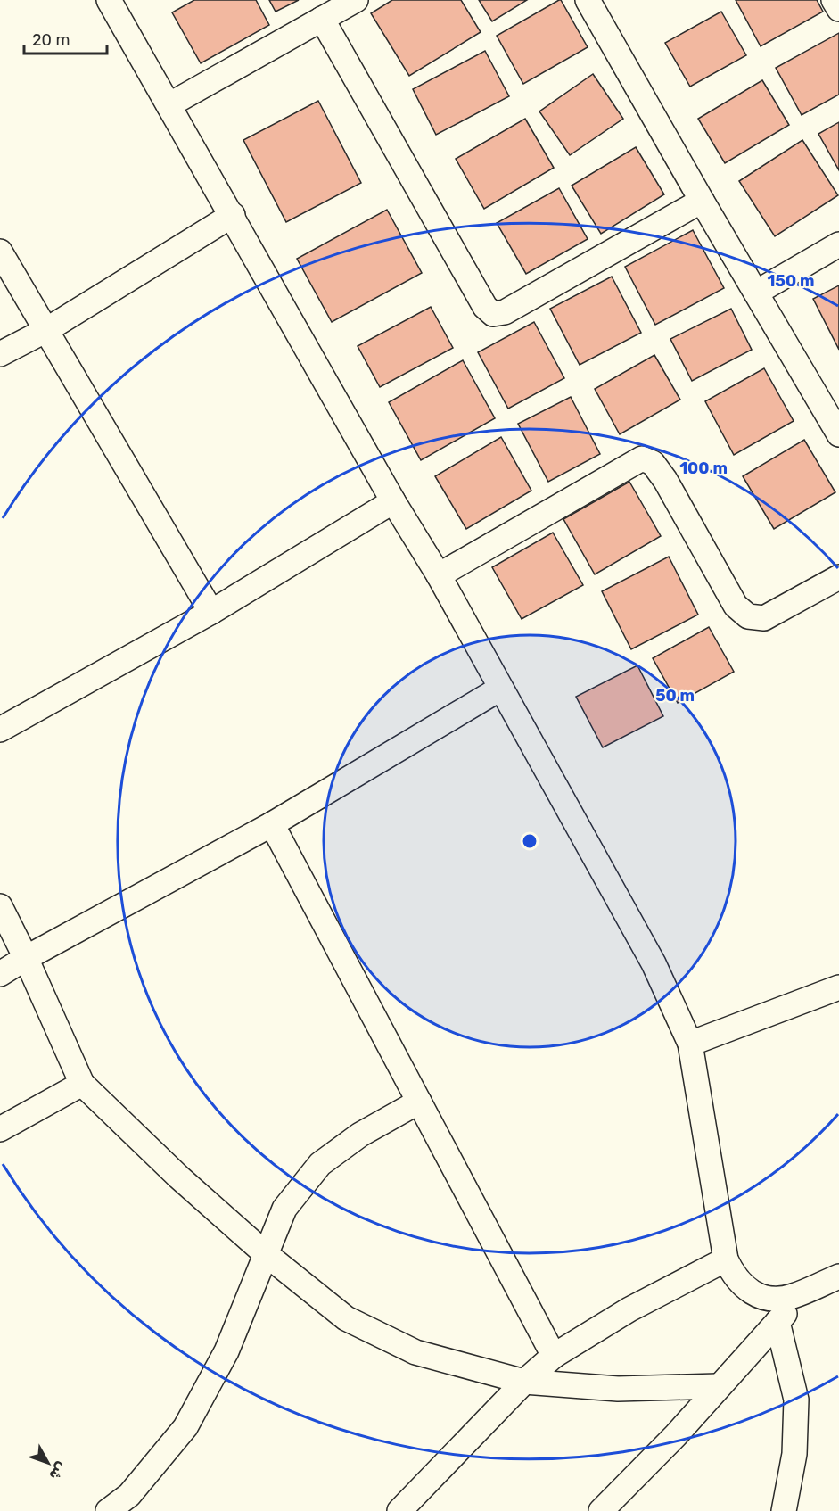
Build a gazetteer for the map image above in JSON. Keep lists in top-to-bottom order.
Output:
{
  "scale_bar": "20 m",
  "north": "bottom right",
  "rings": ["150 m", "100 m", "50 m"]
}
